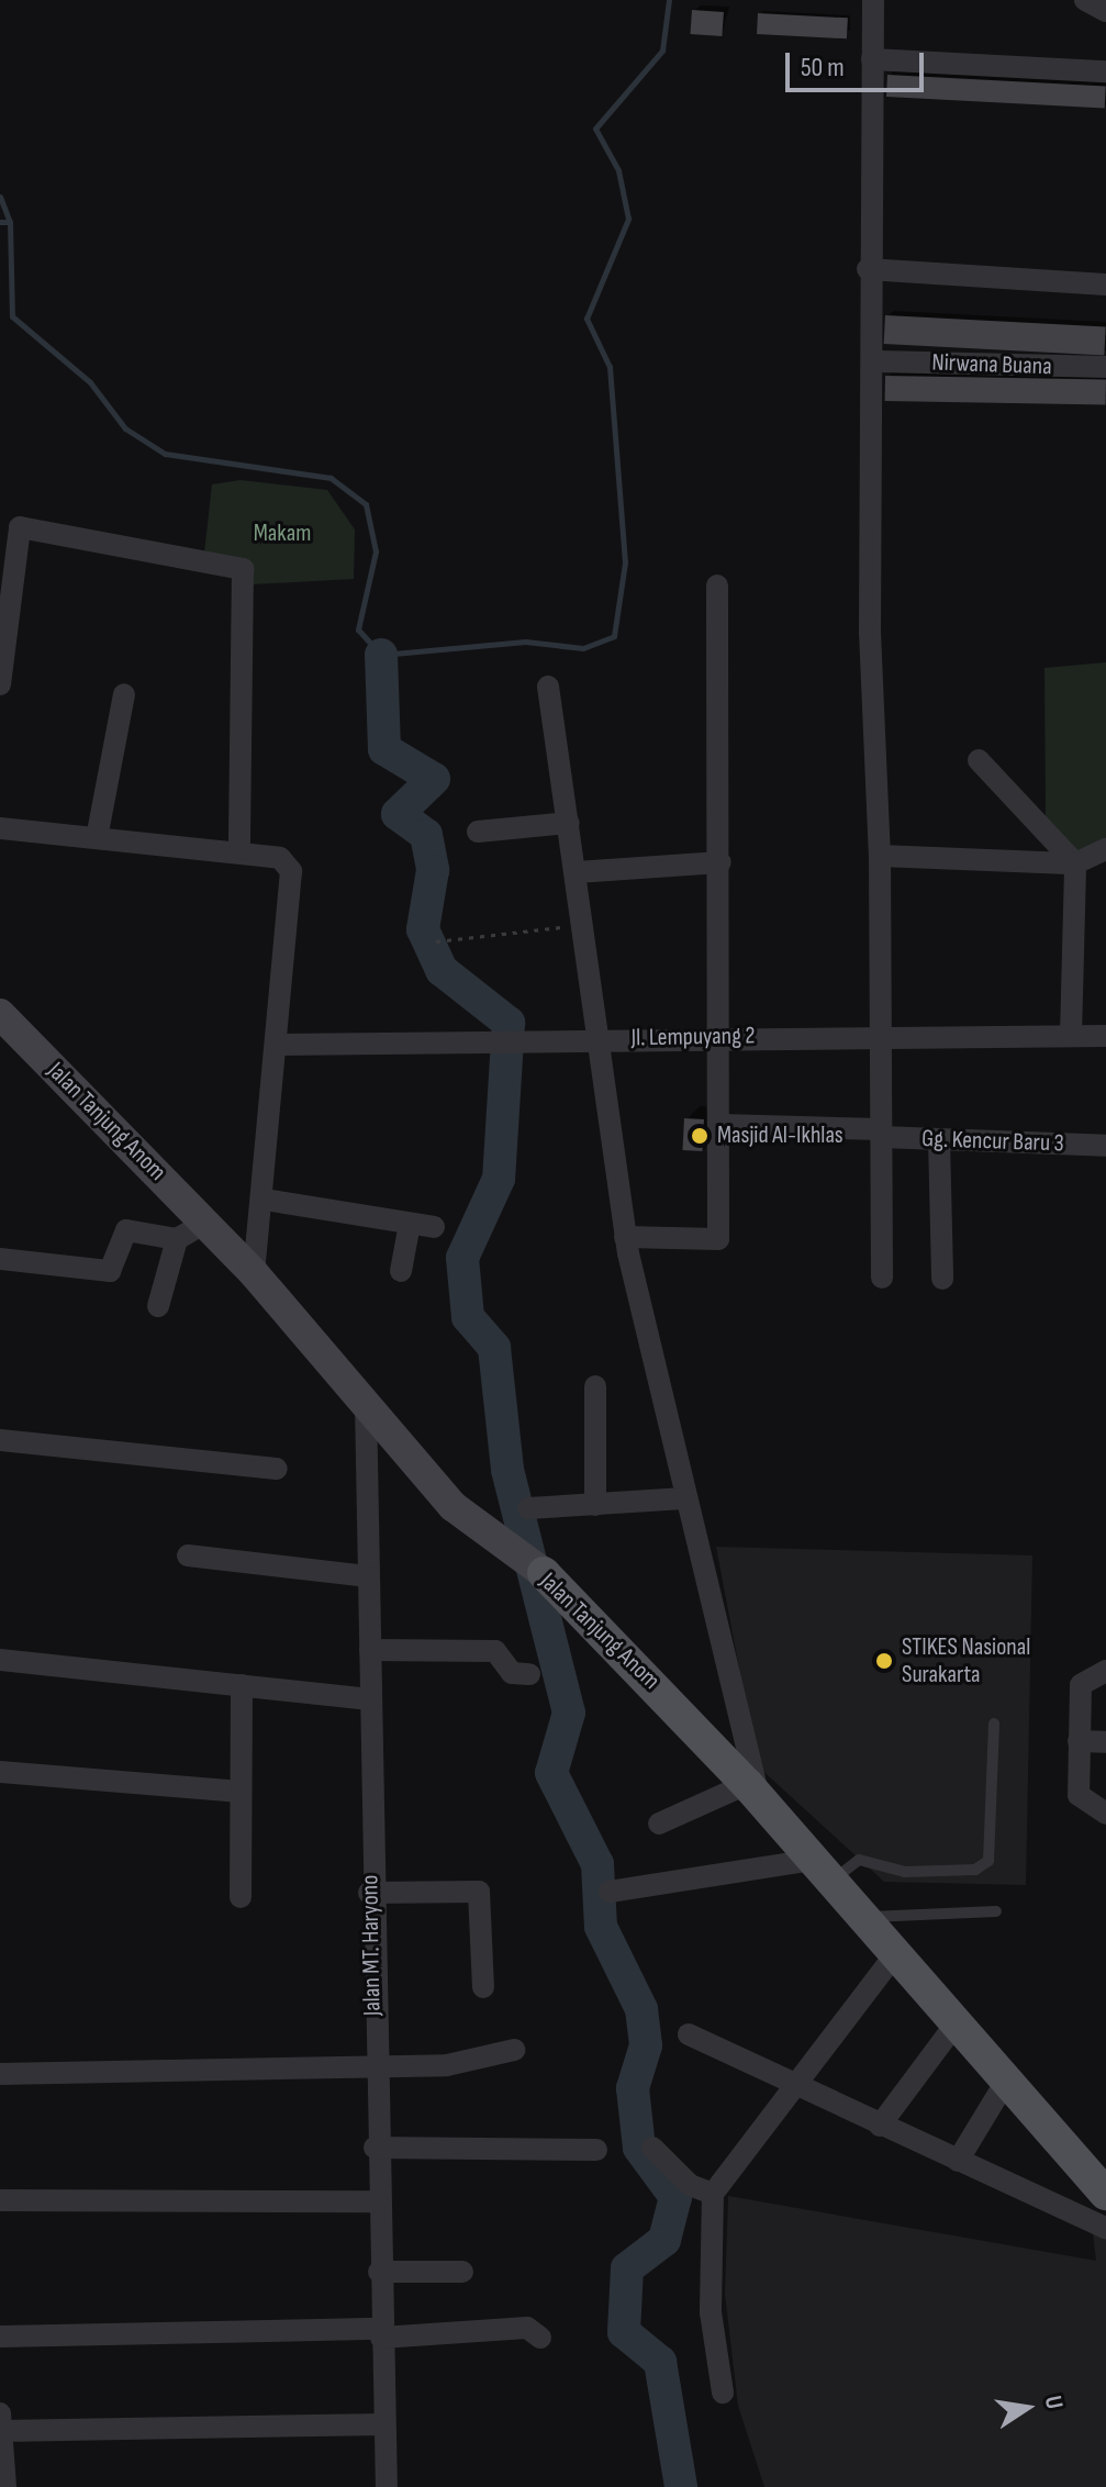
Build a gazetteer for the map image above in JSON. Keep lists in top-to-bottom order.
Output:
{
  "streets": {
    "main road": ["Jalan Tanjung Anom"],
    "street": [
      "Nirwana Buana",
      "Jl. Lempuyang 2",
      "Gg. Kencur Baru 3",
      "Jalan MT. Haryono"
    ]
  },
  "crossings": [
    ["Jalan Tanjung Anom", "Jalan MT. Haryono"]
  ],
  "parks": ["Makam"],
  "places": ["Masjid Al-Ikhlas", "STIKES Nasional Surakarta"],
  "scale_bar": "50 m",
  "north": "right"
}
